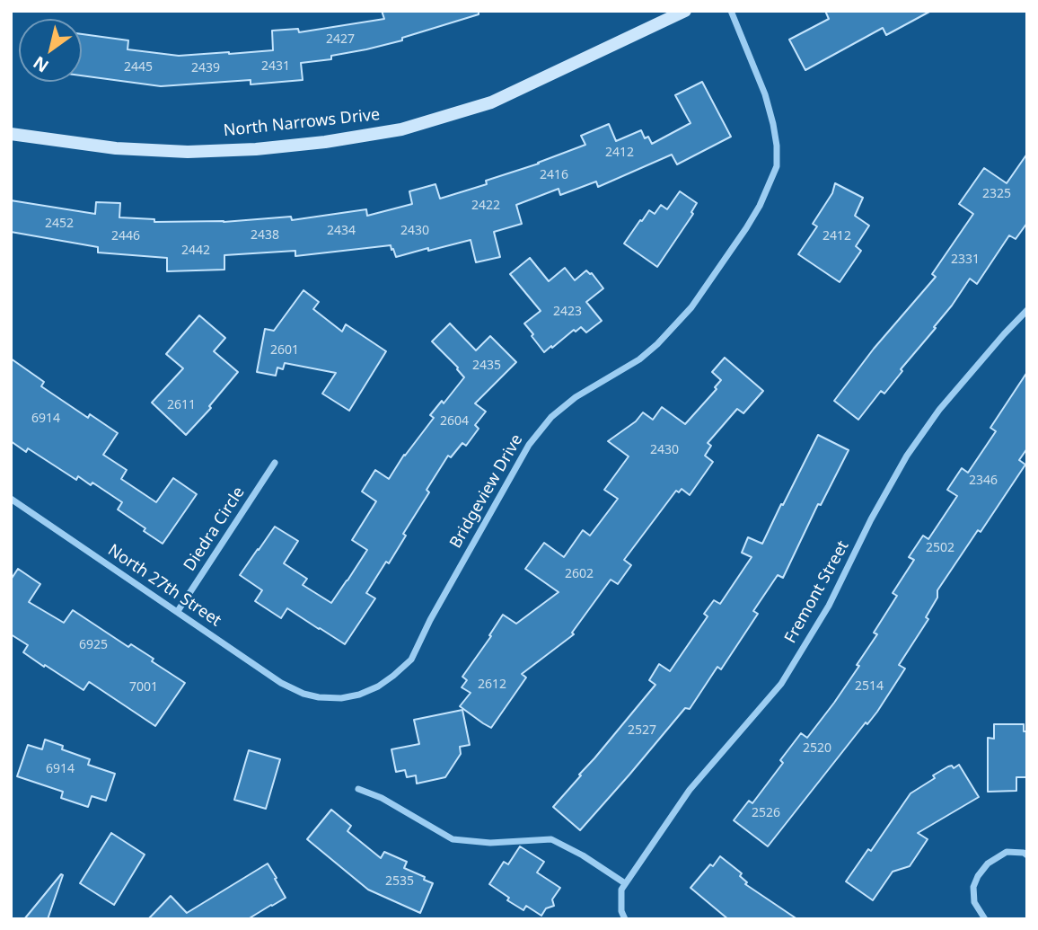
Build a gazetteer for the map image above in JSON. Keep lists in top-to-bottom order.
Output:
{
  "streets": {
    "main road": ["North Narrows Drive"],
    "street": [
      "Bridgeview Drive",
      "Diedra Circle",
      "North 27th Street",
      "Fremont Street"
    ]
  },
  "crossings": [
    ["Bridgeview Drive", "North 27th Street"],
    ["Diedra Circle", "North 27th Street"]
  ],
  "house_numbers": [
    "2427",
    "2431",
    "2445",
    "2439",
    "2412",
    "2416",
    "2325",
    "2422",
    "2452",
    "2434",
    "2430",
    "2438",
    "2446",
    "2412",
    "2442",
    "2331",
    "2423",
    "2601",
    "2435",
    "2611",
    "6914",
    "2604",
    "2430",
    "2346",
    "2502",
    "2602",
    "6925",
    "2612",
    "2514",
    "7001",
    "2527",
    "2520",
    "6914",
    "2526",
    "2535"
  ],
  "north": "bottom left"
}
